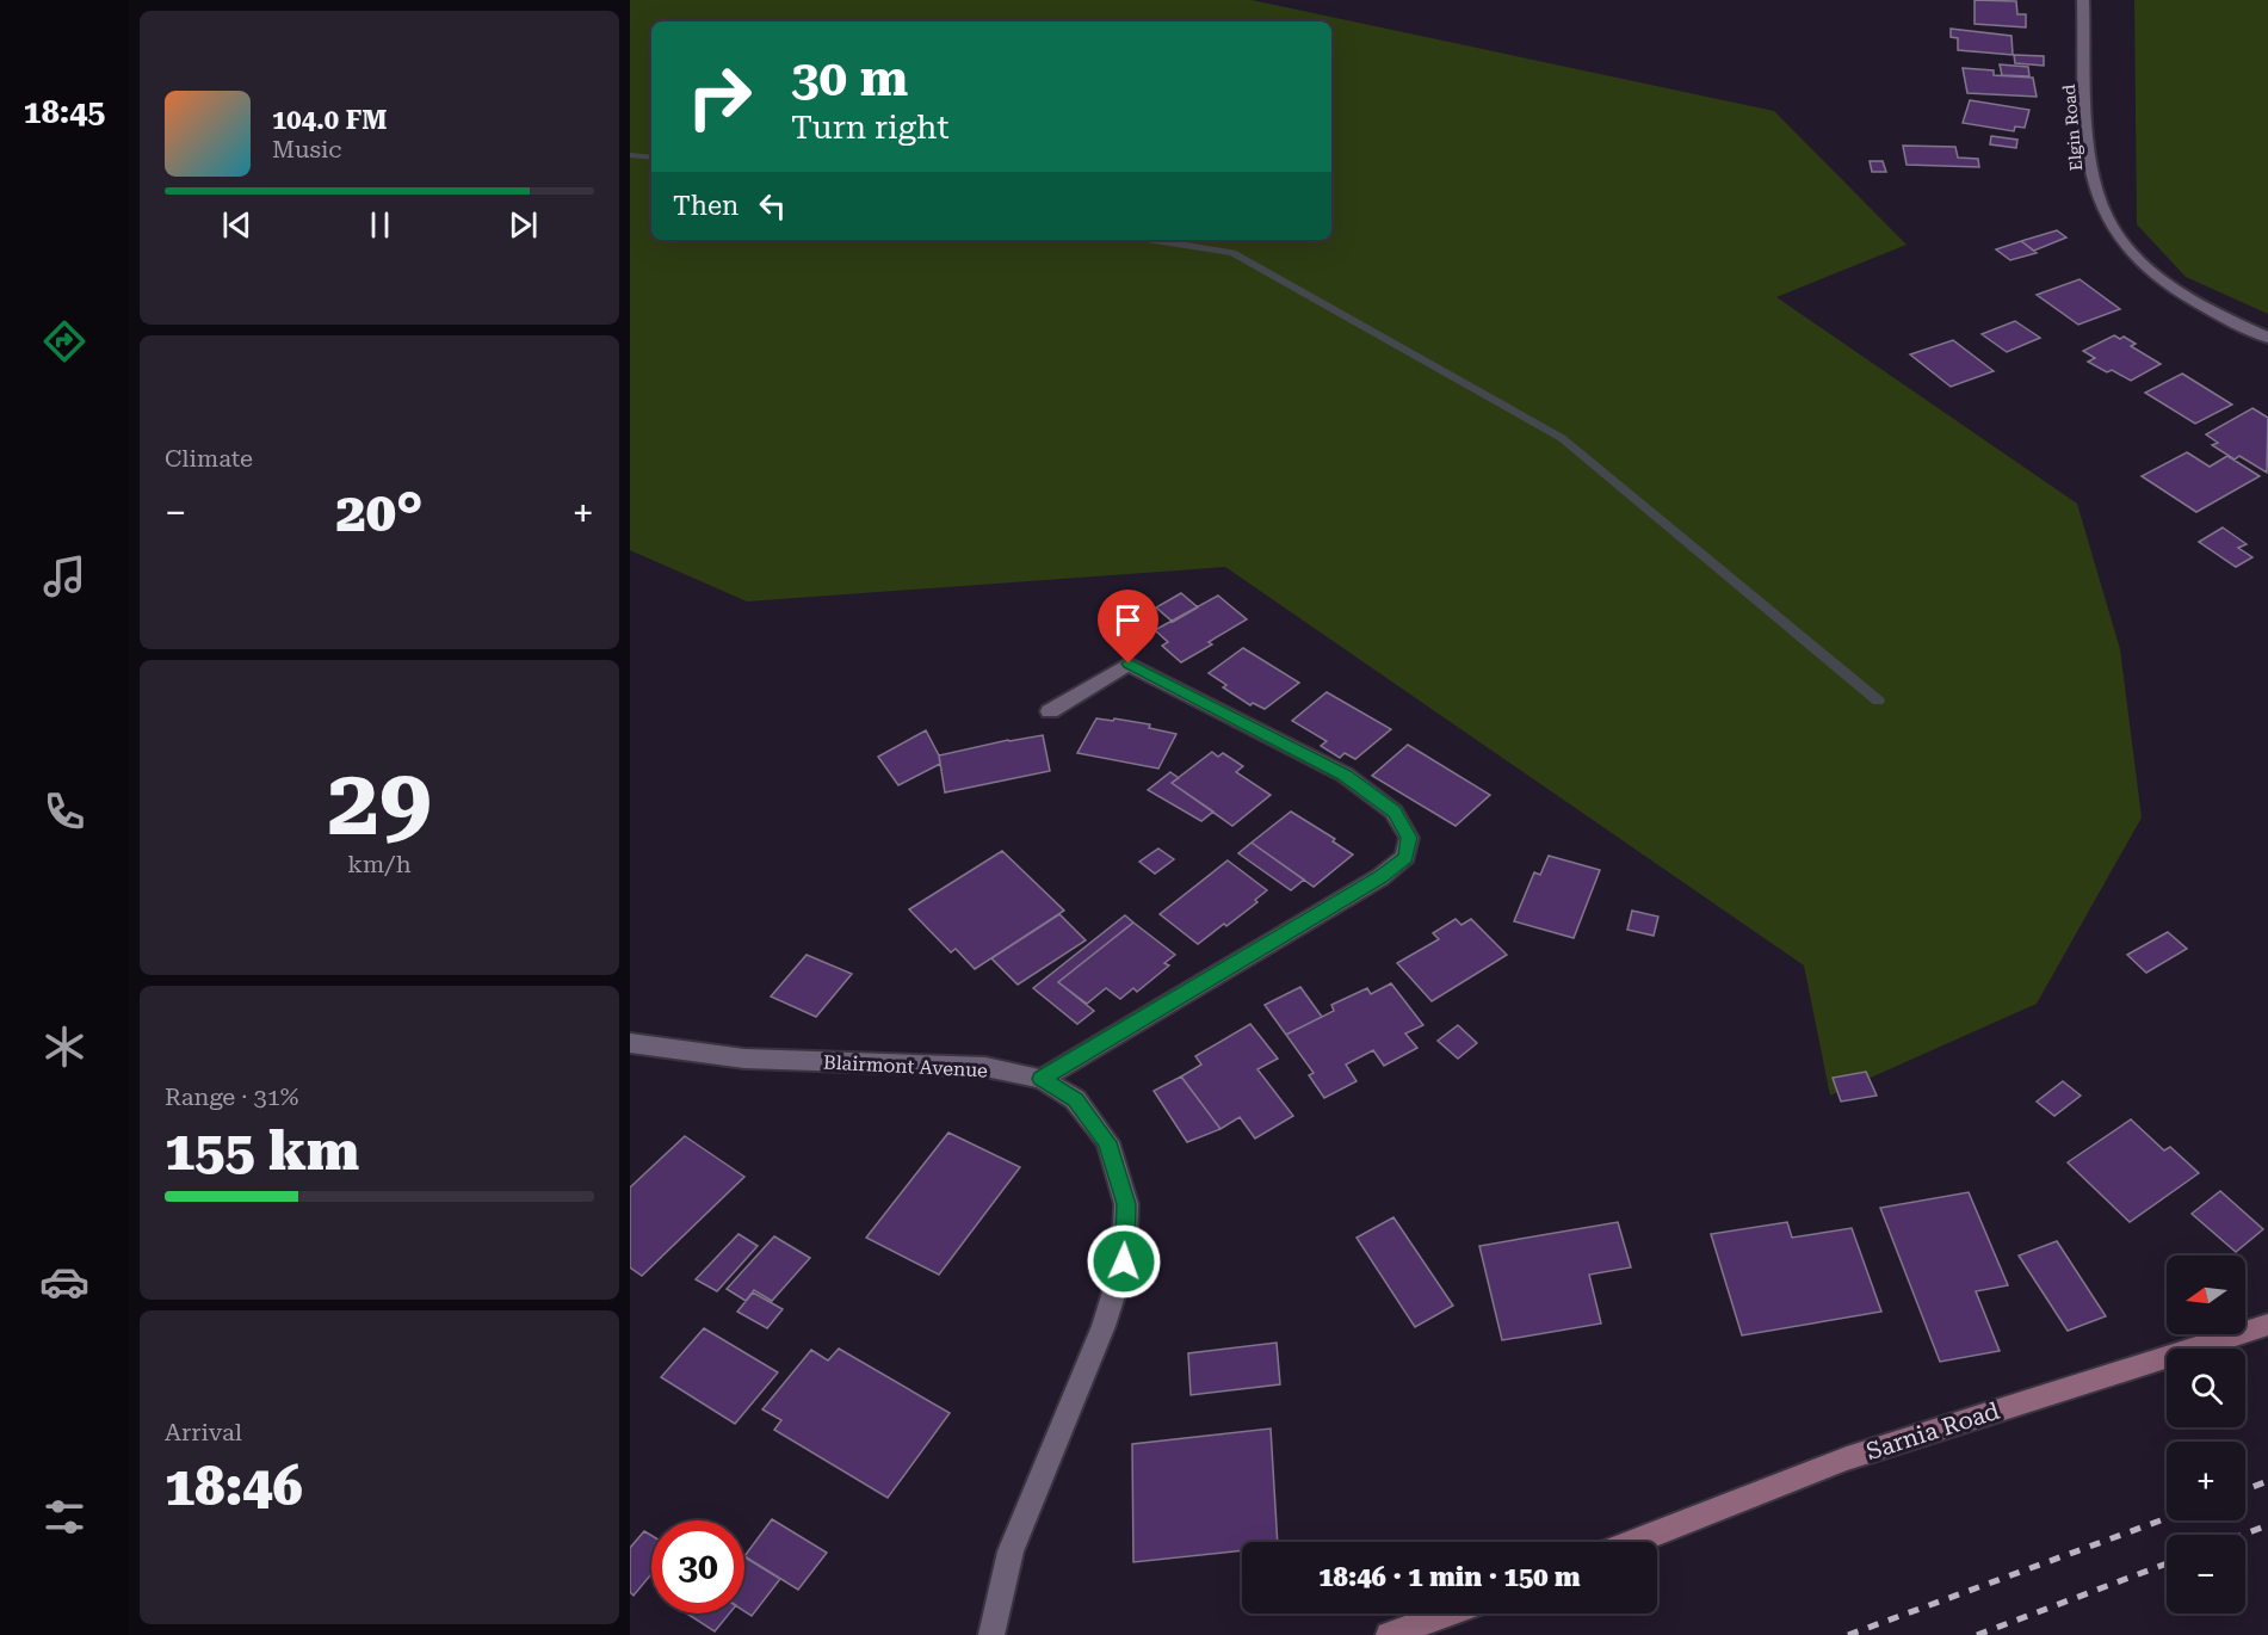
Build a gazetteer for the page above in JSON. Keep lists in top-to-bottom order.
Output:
{
  "streets": {
    "main road": ["Sarnia Road"],
    "street": ["Elgin Road", "Blairmont Avenue"]
  },
  "north": "left",
  "page": {
    "tabs": "18:45",
    "turn": ["30 m", "Turn right"],
    "song": ["104.0 FM", "Music"],
    "then": "Then",
    "tile": [
      "Climate",
      ["29", "km/h"],
      ["Range · 31%", "155 km"],
      ["Arrival", "18:46"]
    ],
    "heat": ["−", "20°", "+"],
    "map_buttons": ["+", "−"],
    "limit": "30",
    "trip": "18:46 · 1 min · 150 m"
  }
}
